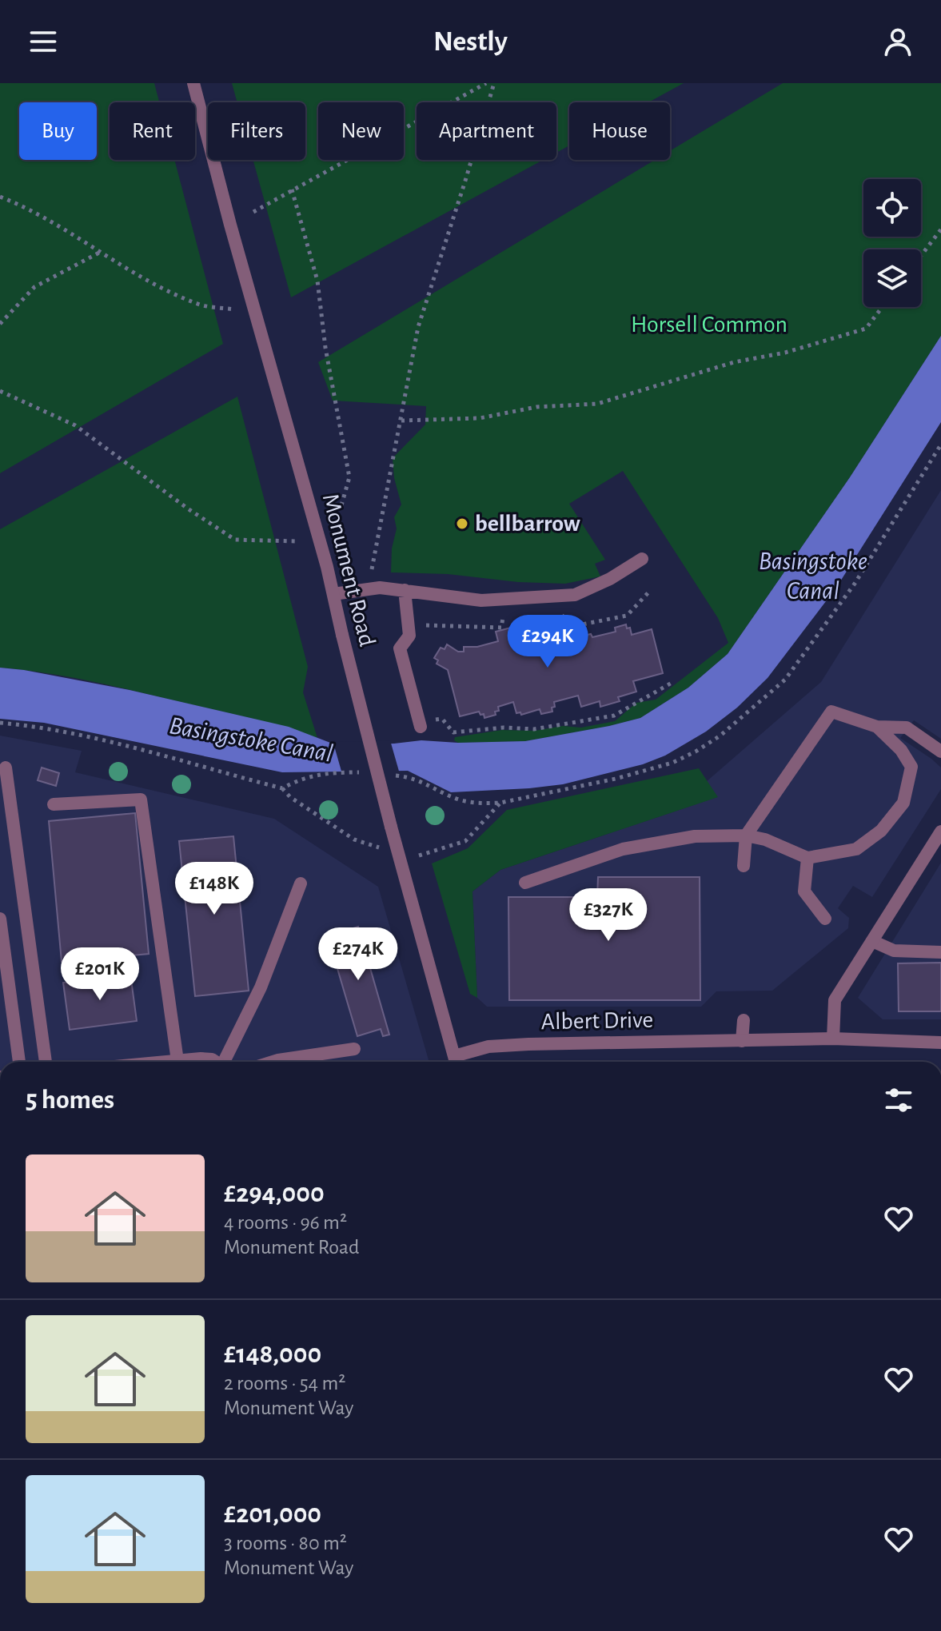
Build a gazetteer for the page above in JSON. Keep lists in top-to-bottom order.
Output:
{
  "streets": {
    "street": ["Monument Road", "Albert Drive"]
  },
  "crossings": [
    ["Monument Road", "Albert Drive"]
  ],
  "water": ["Basingstoke Canal"],
  "parks": ["Horsell Common"],
  "places": ["bellbarrow"],
  "page": {
    "header": "Nestly",
    "chip": [
      "Buy",
      "Rent",
      "Filters",
      "New",
      "Apartment",
      "House"
    ],
    "price": [
      "£294K",
      "£148K",
      "£327K",
      "£274K",
      "£201K"
    ],
    "heading": "5 homes",
    "list": [
      {
        "name": "£294,000",
        "note": "4 rooms · 96 m² · Monument Road"
      },
      {
        "name": "£148,000",
        "note": "2 rooms · 54 m² · Monument Way"
      },
      {
        "name": "£201,000",
        "note": "3 rooms · 80 m² · Monument Way"
      }
    ]
  }
}
